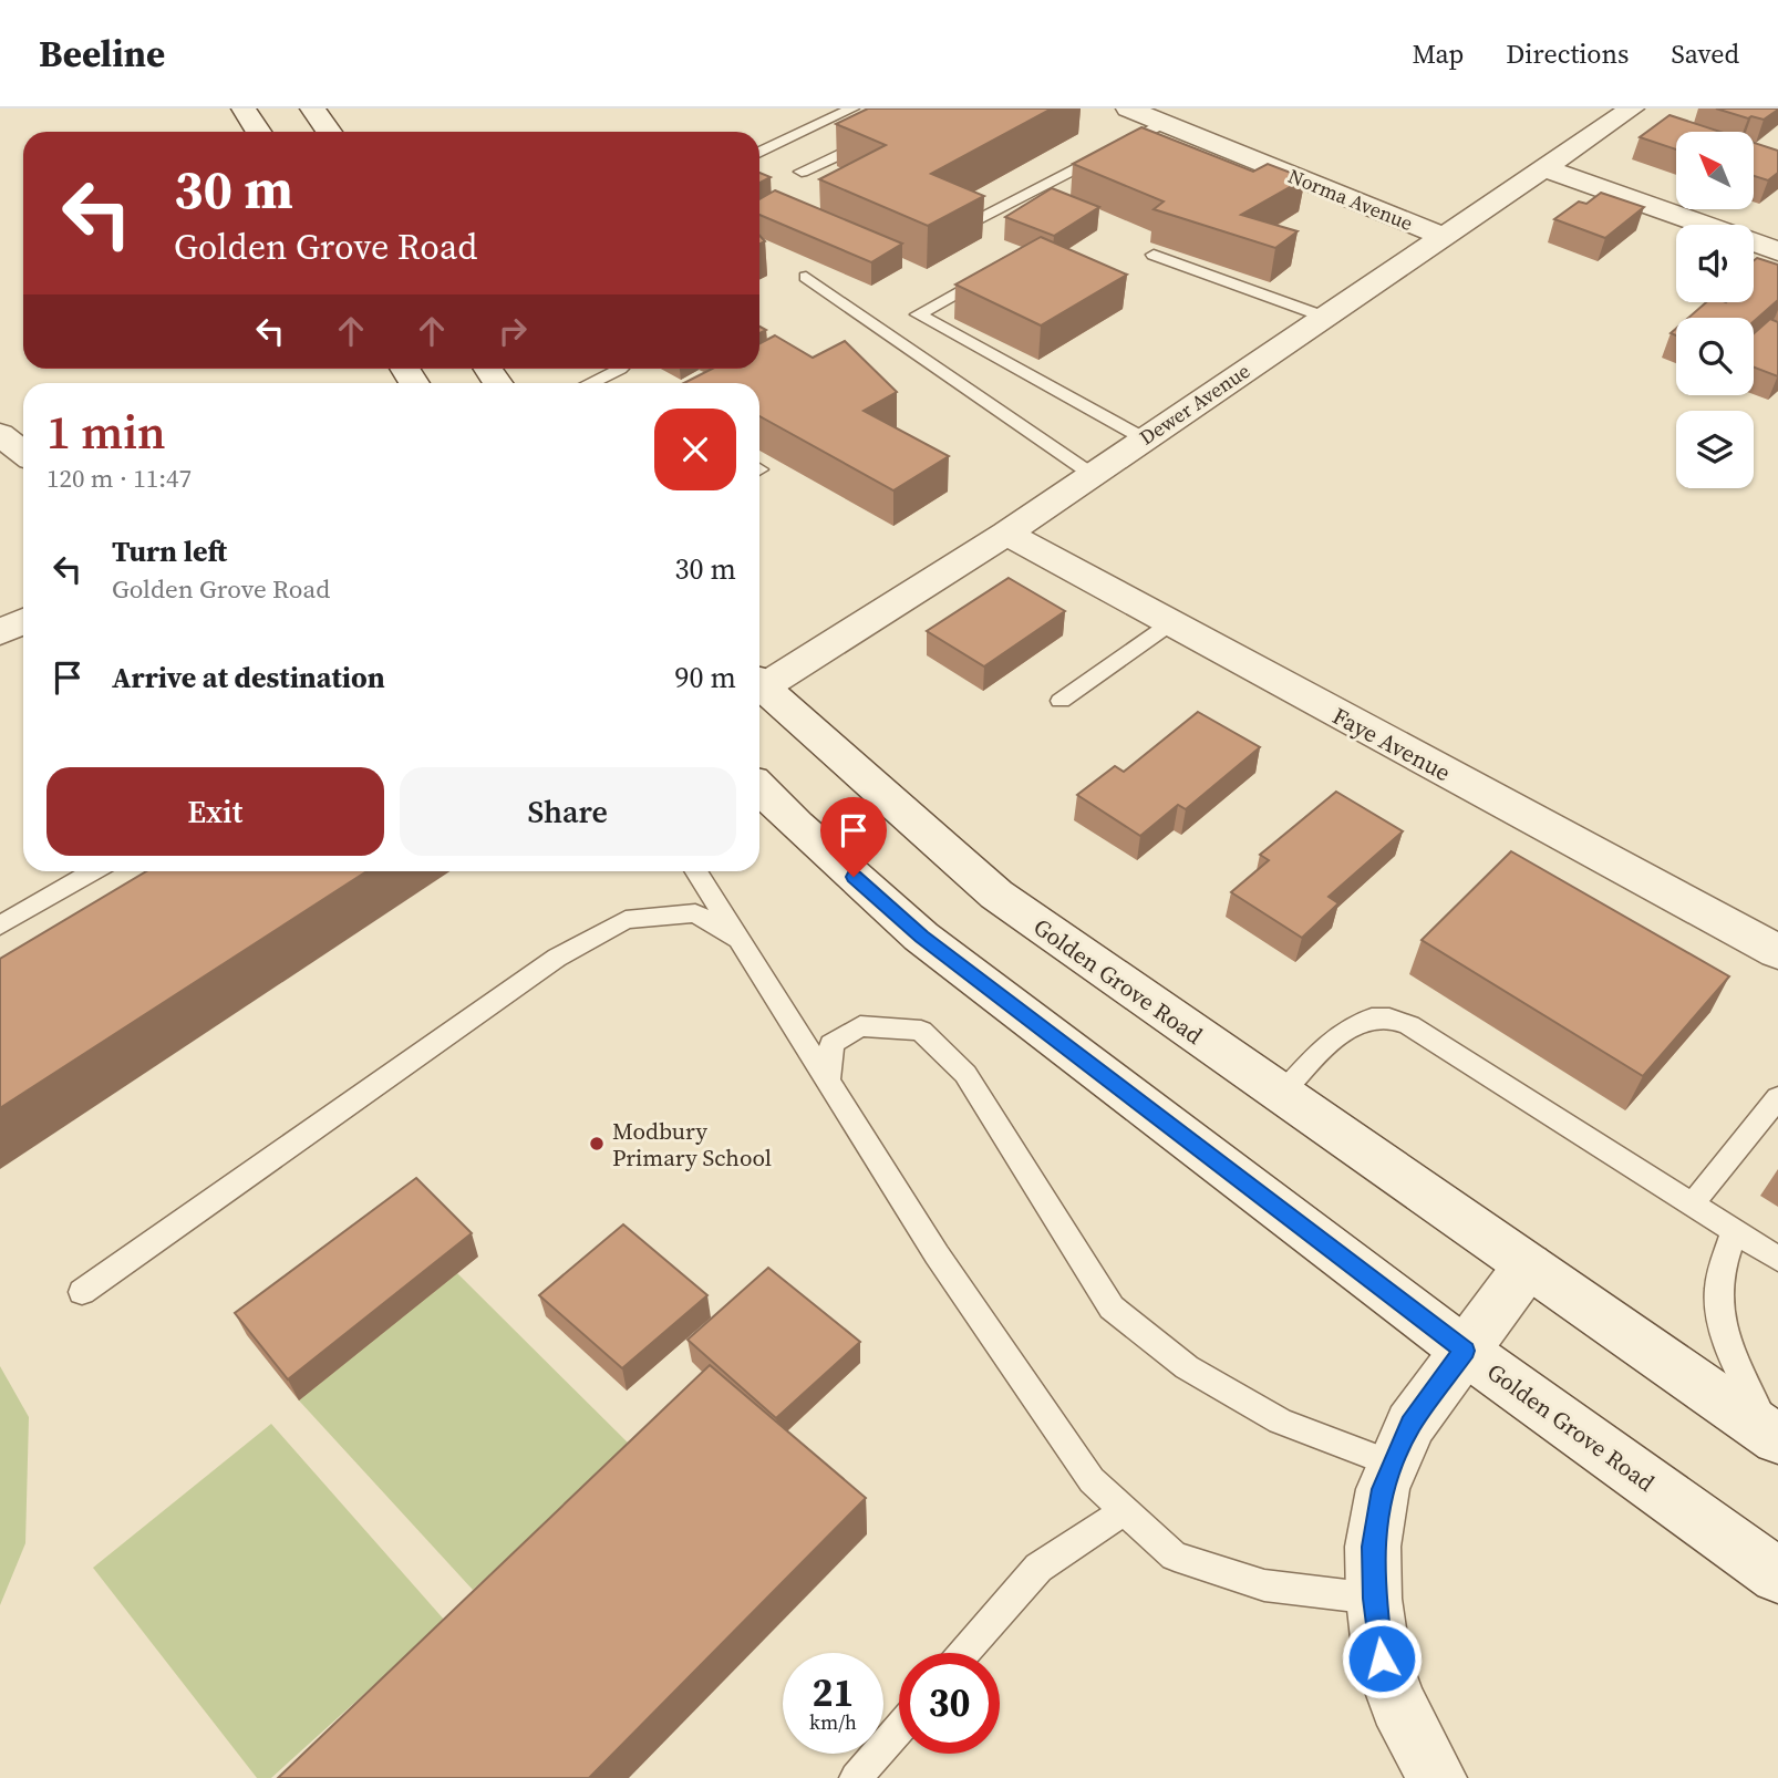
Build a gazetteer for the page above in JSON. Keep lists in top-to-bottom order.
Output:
{
  "streets": {
    "street": [
      "Norma Avenue",
      "Dewer Avenue",
      "Faye Avenue",
      "Golden Grove Road"
    ]
  },
  "crossings": [
    ["Norma Avenue", "Dewer Avenue"],
    ["Dewer Avenue", "Faye Avenue"]
  ],
  "places": ["Modbury Primary School"],
  "north": "top left",
  "page": {
    "header": "Beeline",
    "nav": ["Map", "Directions", "Saved"],
    "turn": ["30 m", "Golden Grove Road"],
    "heading": ["1 min", "120 m · 11:47"],
    "list": [
      {
        "name": "Turn left",
        "note": "Golden Grove Road",
        "value": "30 m"
      },
      {
        "name": "Arrive at destination",
        "value": "90 m"
      }
    ],
    "buttons": ["Exit", "Share"],
    "speed": "21 km/h",
    "limit": "30"
  }
}
